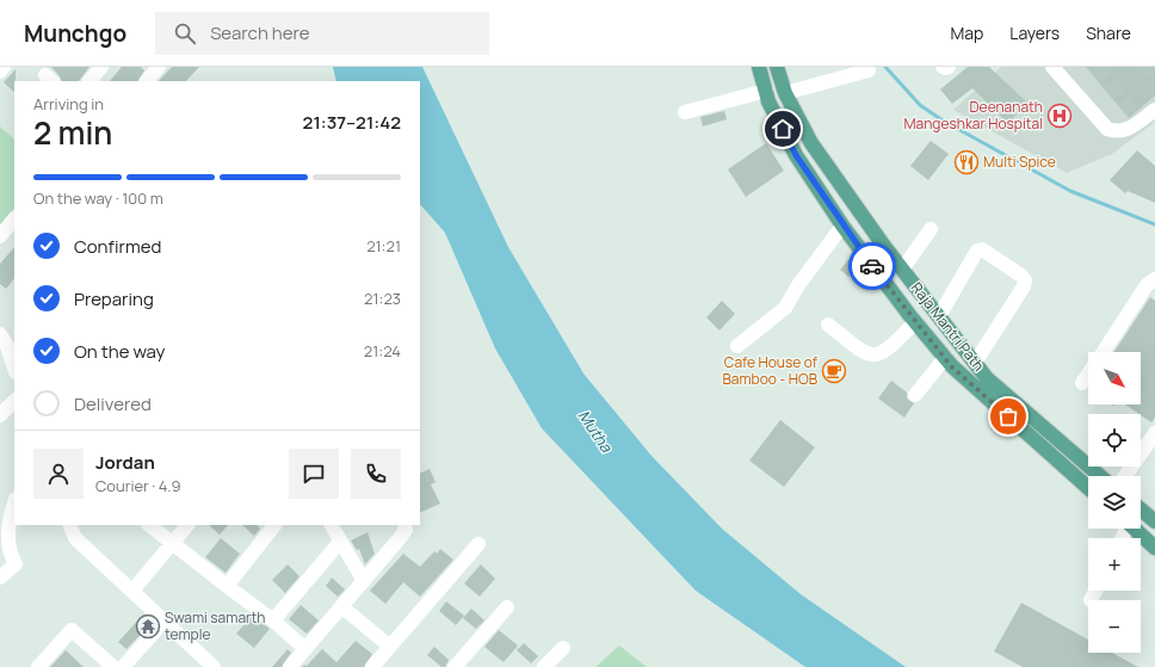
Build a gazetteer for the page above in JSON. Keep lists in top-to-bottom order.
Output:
{
  "streets": {
    "main road": ["Raja Mantri Path"]
  },
  "water": ["Mutha"],
  "places": {
    "hospital": ["Deenanath Mangeshkar Hospital"],
    "restaurant": ["Multi Spice"],
    "cafe": ["Cafe House of Bamboo - HOB"],
    "temple": ["Swami samarth temple"]
  },
  "north": "bottom right",
  "page": {
    "header": "Munchgo",
    "search": "Search here",
    "nav": ["Map", "Layers", "Share"],
    "heading": ["2 min", "Arriving in", "21:37–21:42"],
    "panel": ["Jordan", "Courier · 4.9"],
    "bar": "On the way · 100 m",
    "list": [
      ["Confirmed", "21:21"],
      ["Preparing", "21:23"],
      ["On the way", "21:24"],
      "Delivered"
    ],
    "map_buttons": ["+", "−"]
  }
}
